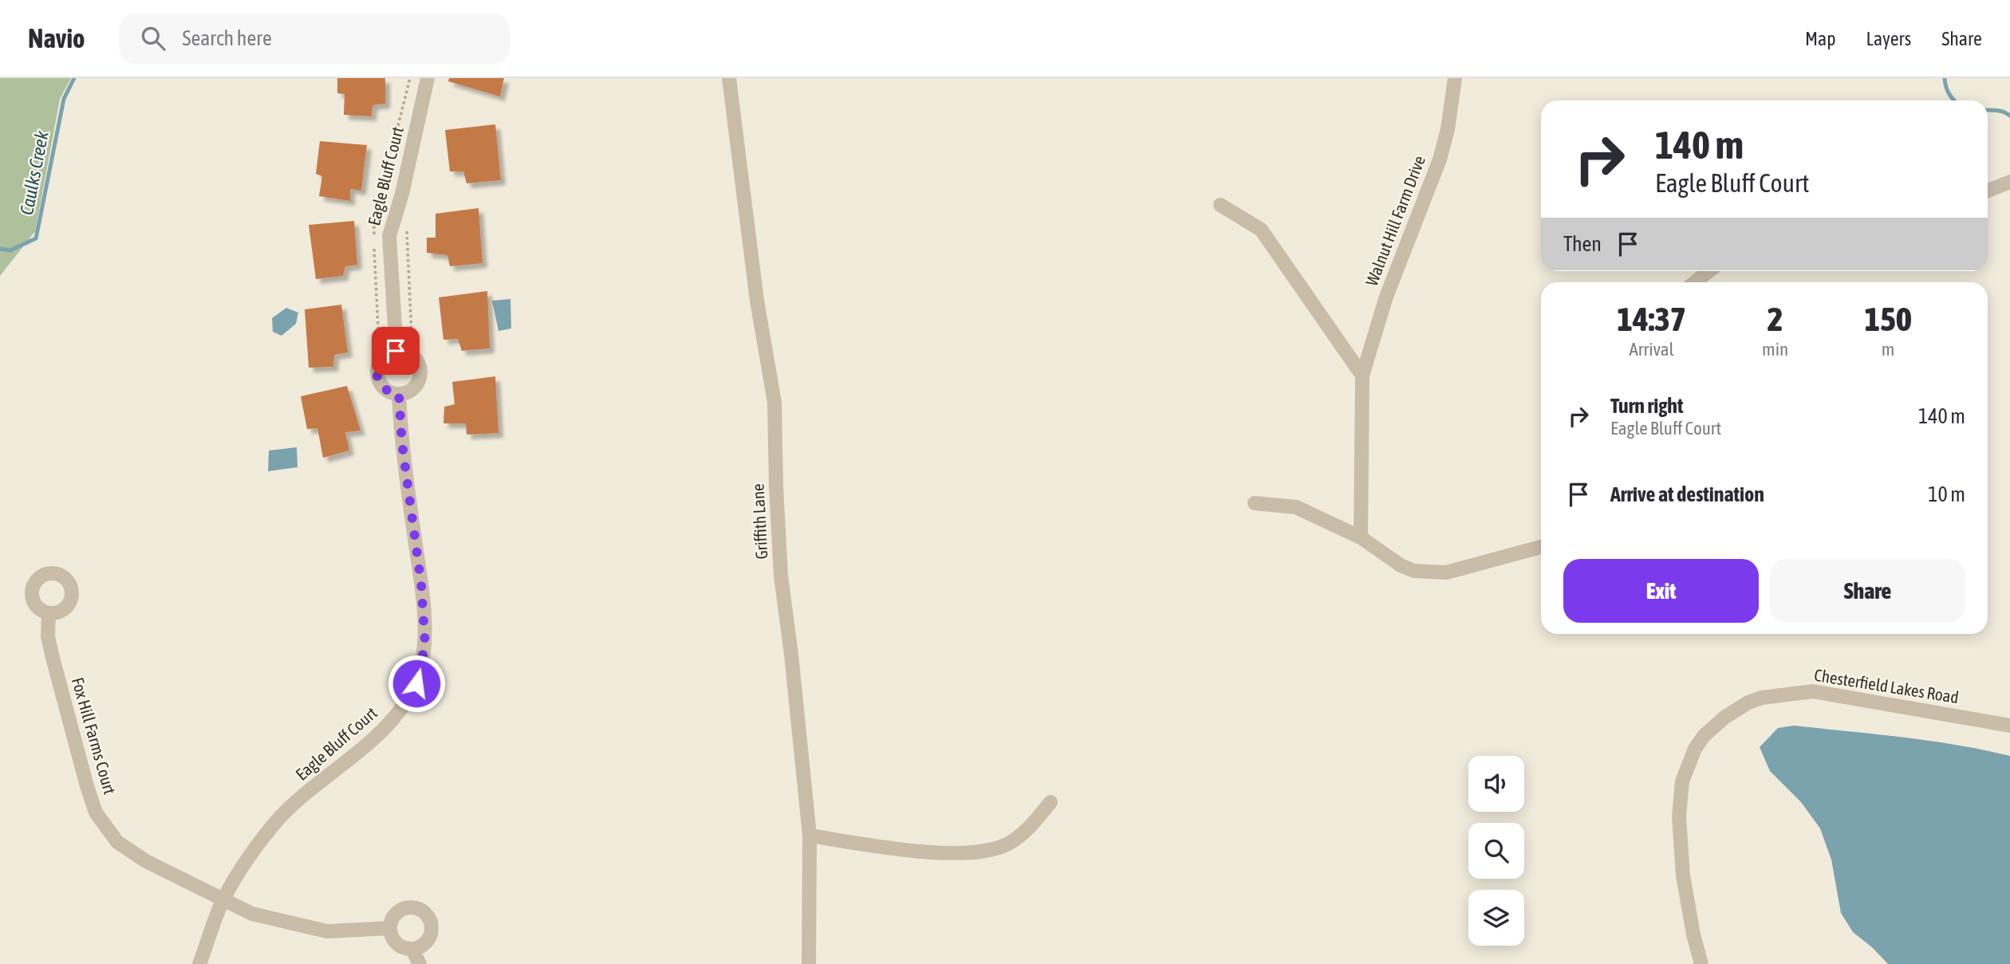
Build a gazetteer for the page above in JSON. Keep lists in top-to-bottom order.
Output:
{
  "streets": {
    "street": [
      "Eagle Bluff Court",
      "Walnut Hill Farm Drive",
      "Griffith Lane",
      "Chesterfield Lakes Road",
      "Fox Hill Farms Court"
    ]
  },
  "crossings": [
    ["Eagle Bluff Court", "Fox Hill Farms Court"]
  ],
  "water": ["Caulks Creek"],
  "page": {
    "header": "Navio",
    "search": "Search here",
    "nav": ["Map", "Layers", "Share"],
    "turn": ["140 m", "Eagle Bluff Court"],
    "then": "Then",
    "eta": [
      "14:37",
      "Arrival",
      "2",
      "min",
      "150",
      "m"
    ],
    "list": [
      {
        "name": "Turn right",
        "note": "Eagle Bluff Court",
        "value": "140 m"
      },
      {
        "name": "Arrive at destination",
        "value": "10 m"
      }
    ],
    "buttons": ["Exit", "Share"]
  }
}
